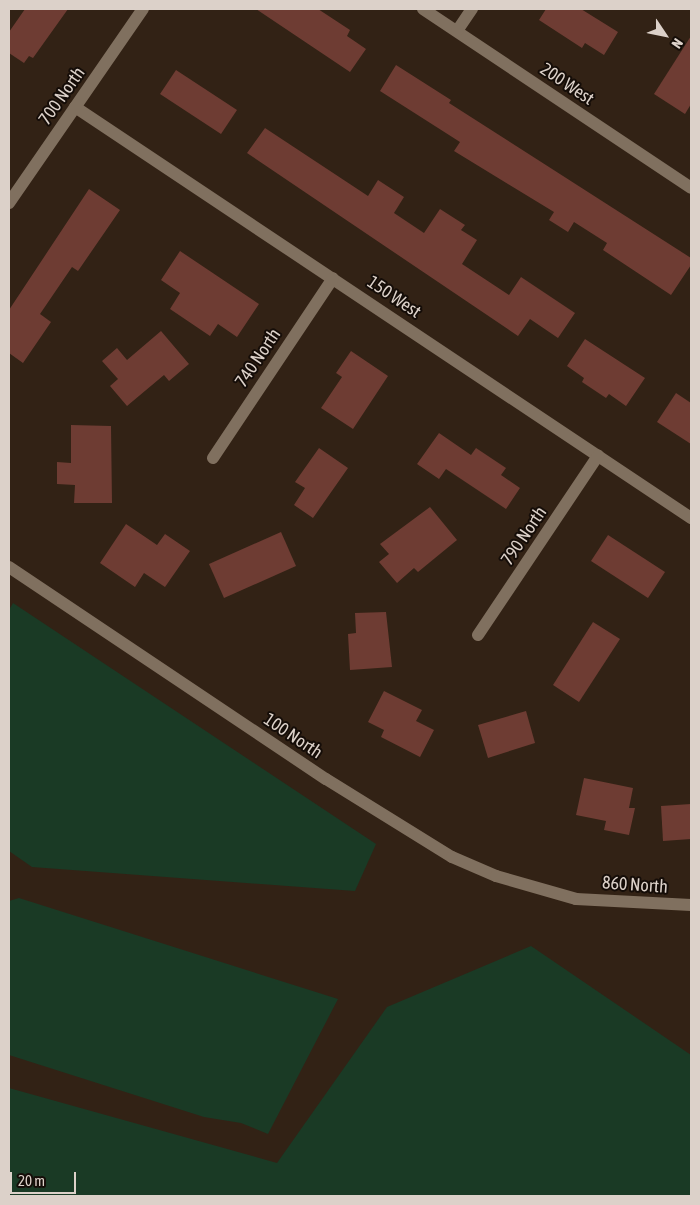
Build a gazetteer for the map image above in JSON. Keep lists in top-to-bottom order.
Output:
{
  "streets": {
    "street": [
      "200 West",
      "700 North",
      "150 West",
      "740 North",
      "790 North",
      "100 North",
      "860 North"
    ]
  },
  "crossings": [
    ["700 North", "150 West"],
    ["150 West", "740 North"],
    ["150 West", "790 North"],
    ["100 North", "860 North"]
  ],
  "scale_bar": "20 m",
  "north": "bottom right"
}
